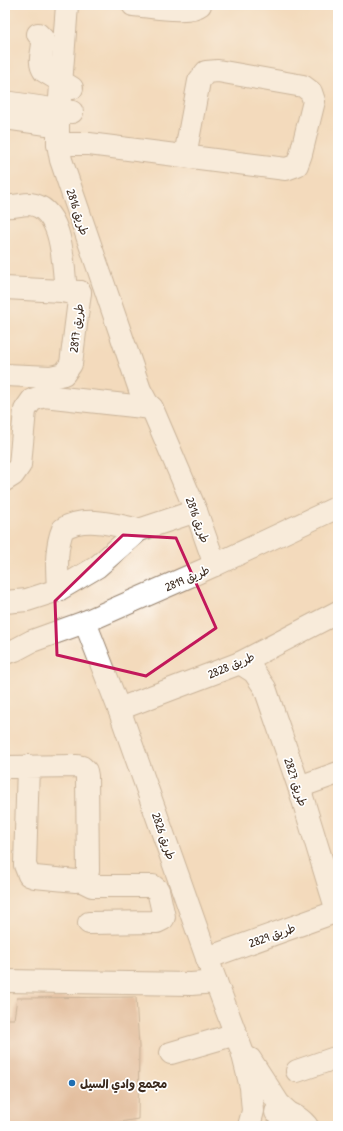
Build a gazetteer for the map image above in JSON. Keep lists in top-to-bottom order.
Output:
{
  "streets": {
    "street": [
      "طريق 2816",
      "طريق 2817",
      "طريق 2819",
      "طريق 2828",
      "طريق 2827",
      "طريق 2826",
      "طريق 2829"
    ]
  },
  "crossings": [
    ["طريق 2816", "طريق 2819"],
    ["طريق 2819", "طريق 2826"],
    ["طريق 2828", "طريق 2827"],
    ["طريق 2828", "طريق 2826"],
    ["طريق 2827", "طريق 2829"],
    ["طريق 2826", "طريق 2829"]
  ],
  "places": ["مجمع وادي السيل"]
}
